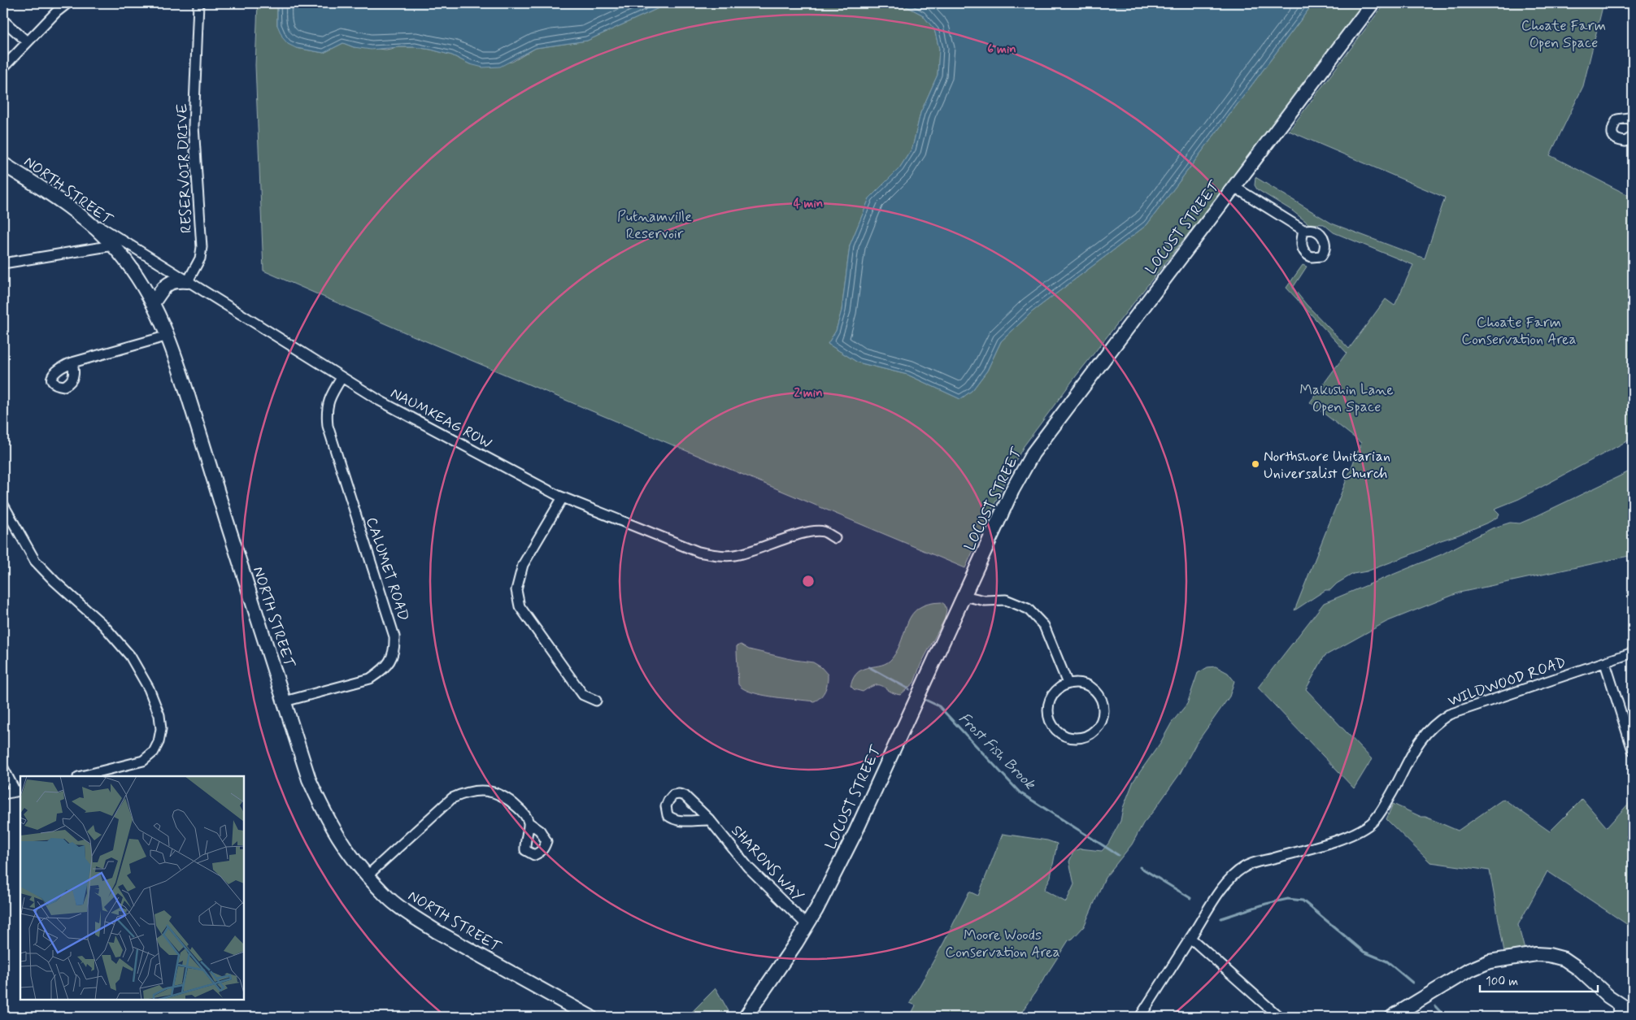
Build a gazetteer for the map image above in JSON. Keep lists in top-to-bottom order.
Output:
{
  "streets": {
    "main road": ["NORTH STREET", "LOCUST STREET"],
    "street": [
      "RESERVOIR DRIVE",
      "NAUMKEAG ROW",
      "CALUMET ROAD",
      "WILDWOOD ROAD",
      "SHARONS WAY"
    ]
  },
  "crossings": [
    ["RESERVOIR DRIVE", "NAUMKEAG ROW"],
    ["NORTH STREET", "NAUMKEAG ROW"],
    ["NORTH STREET", "CALUMET ROAD"],
    ["LOCUST STREET", "SHARONS WAY"],
    ["NAUMKEAG ROW", "CALUMET ROAD"]
  ],
  "water": ["Frost Fish Brook"],
  "parks": [
    "Choate Farm Open Space",
    "Putnamville Reservoir",
    "Choate Farm Conservation Area",
    "Makushin Lane Open Space",
    "Moore Woods Conservation Area"
  ],
  "places": ["Northshore Unitarian Universalist Church"],
  "scale_bar": "100 m",
  "rings": ["6 min", "4 min", "2 min"]
}
